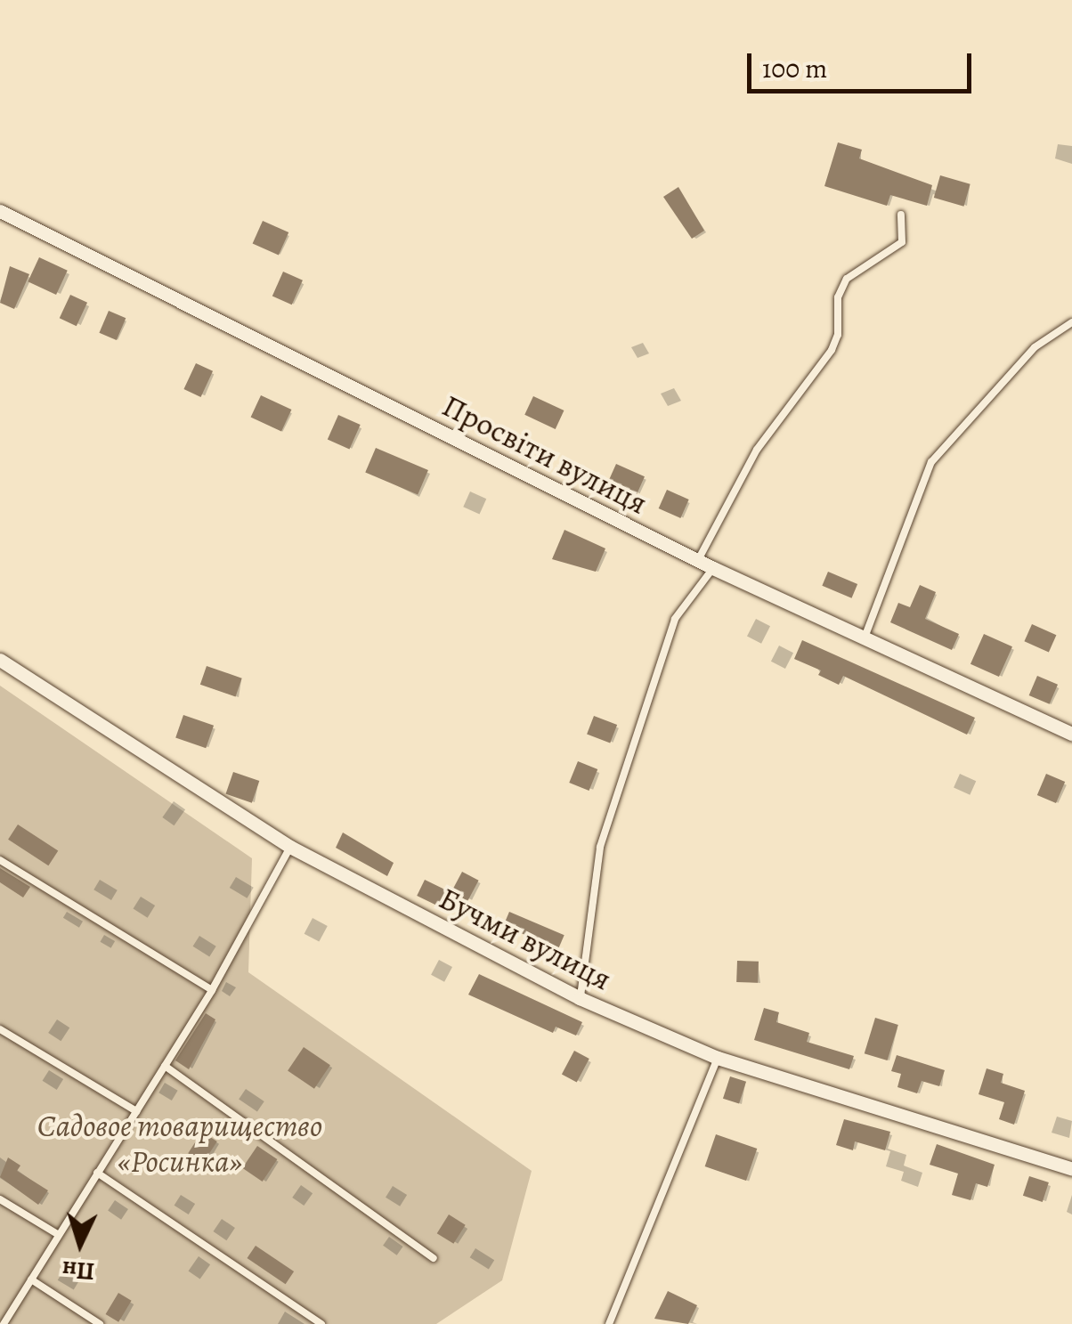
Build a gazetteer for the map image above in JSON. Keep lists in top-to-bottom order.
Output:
{
  "streets": {
    "street": ["Просвіти вулиця", "Бучми вулиця"]
  },
  "parks": ["Садовое товарищество «Росинка»"],
  "scale_bar": "100 m",
  "north": "bottom"
}
